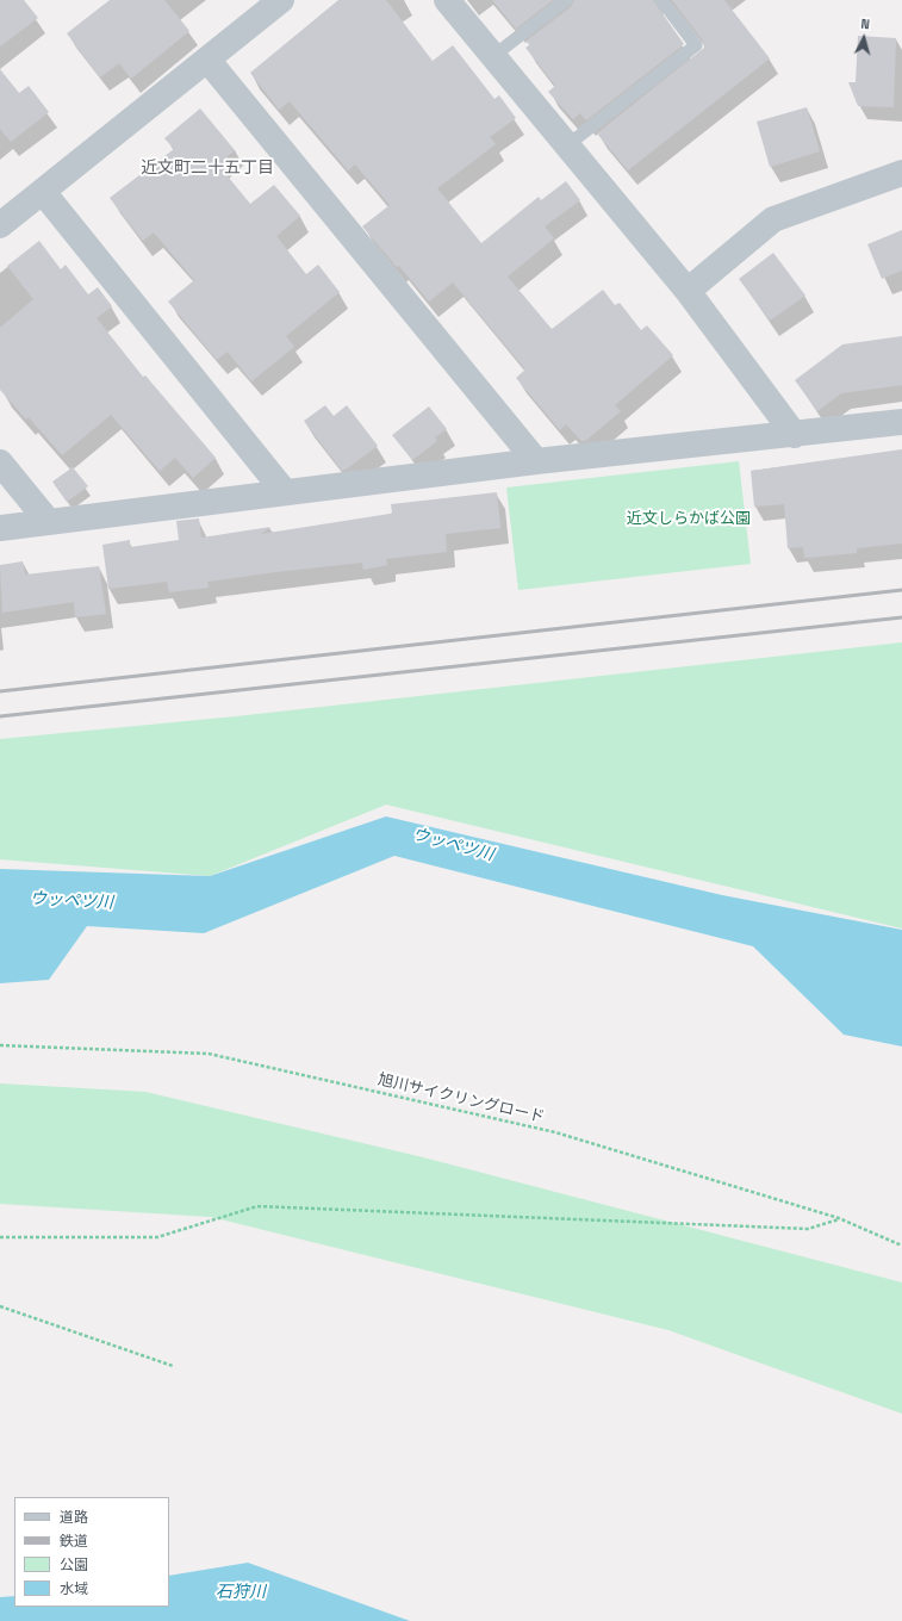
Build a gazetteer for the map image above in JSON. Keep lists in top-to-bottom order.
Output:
{
  "streets": {
    "path": ["旭川サイクリングロード"]
  },
  "districts": ["近文町二十五丁目"],
  "water": ["ウッペツ川", "石狩川"],
  "parks": ["近文しらかば公園"],
  "legend": [
    "道路",
    "鉄道",
    "公園",
    "水域"
  ],
  "north": "top"
}
